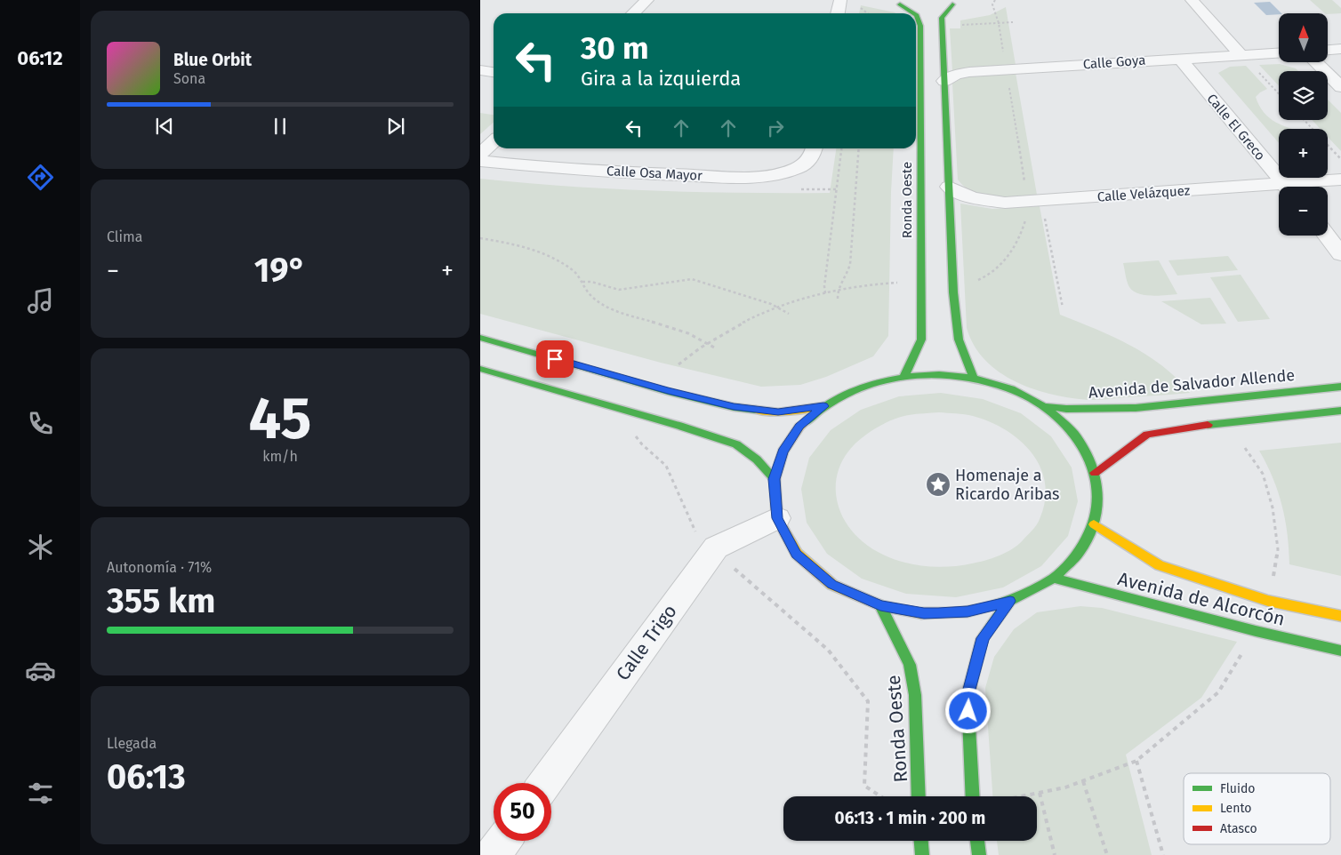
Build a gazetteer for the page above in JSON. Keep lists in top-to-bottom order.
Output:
{
  "streets": {
    "main road": ["Ronda Oeste", "Avenida de Salvador Allende", "Avenida de Alcorcón"],
    "street": [
      "Calle Goya",
      "Calle El Greco",
      "Calle Osa Mayor",
      "Calle Velázquez",
      "Calle Trigo"
    ]
  },
  "crossings": [
    ["Calle Goya", "Calle El Greco"]
  ],
  "places": {
    "place": ["Homenaje a Ricardo Aribas"]
  },
  "legend": ["Fluido", "Lento", "Atasco"],
  "north": "top",
  "page": {
    "tabs": "06:12",
    "map_buttons": ["+", "−"],
    "turn": ["30 m", "Gira a la izquierda"],
    "song": ["Blue Orbit", "Sona"],
    "tile": [
      "Clima",
      ["45", "km/h"],
      ["Autonomía · 71%", "355 km"],
      ["Llegada", "06:13"]
    ],
    "heat": ["−", "19°", "+"],
    "limit": "50",
    "trip": "06:13 · 1 min · 200 m"
  }
}
